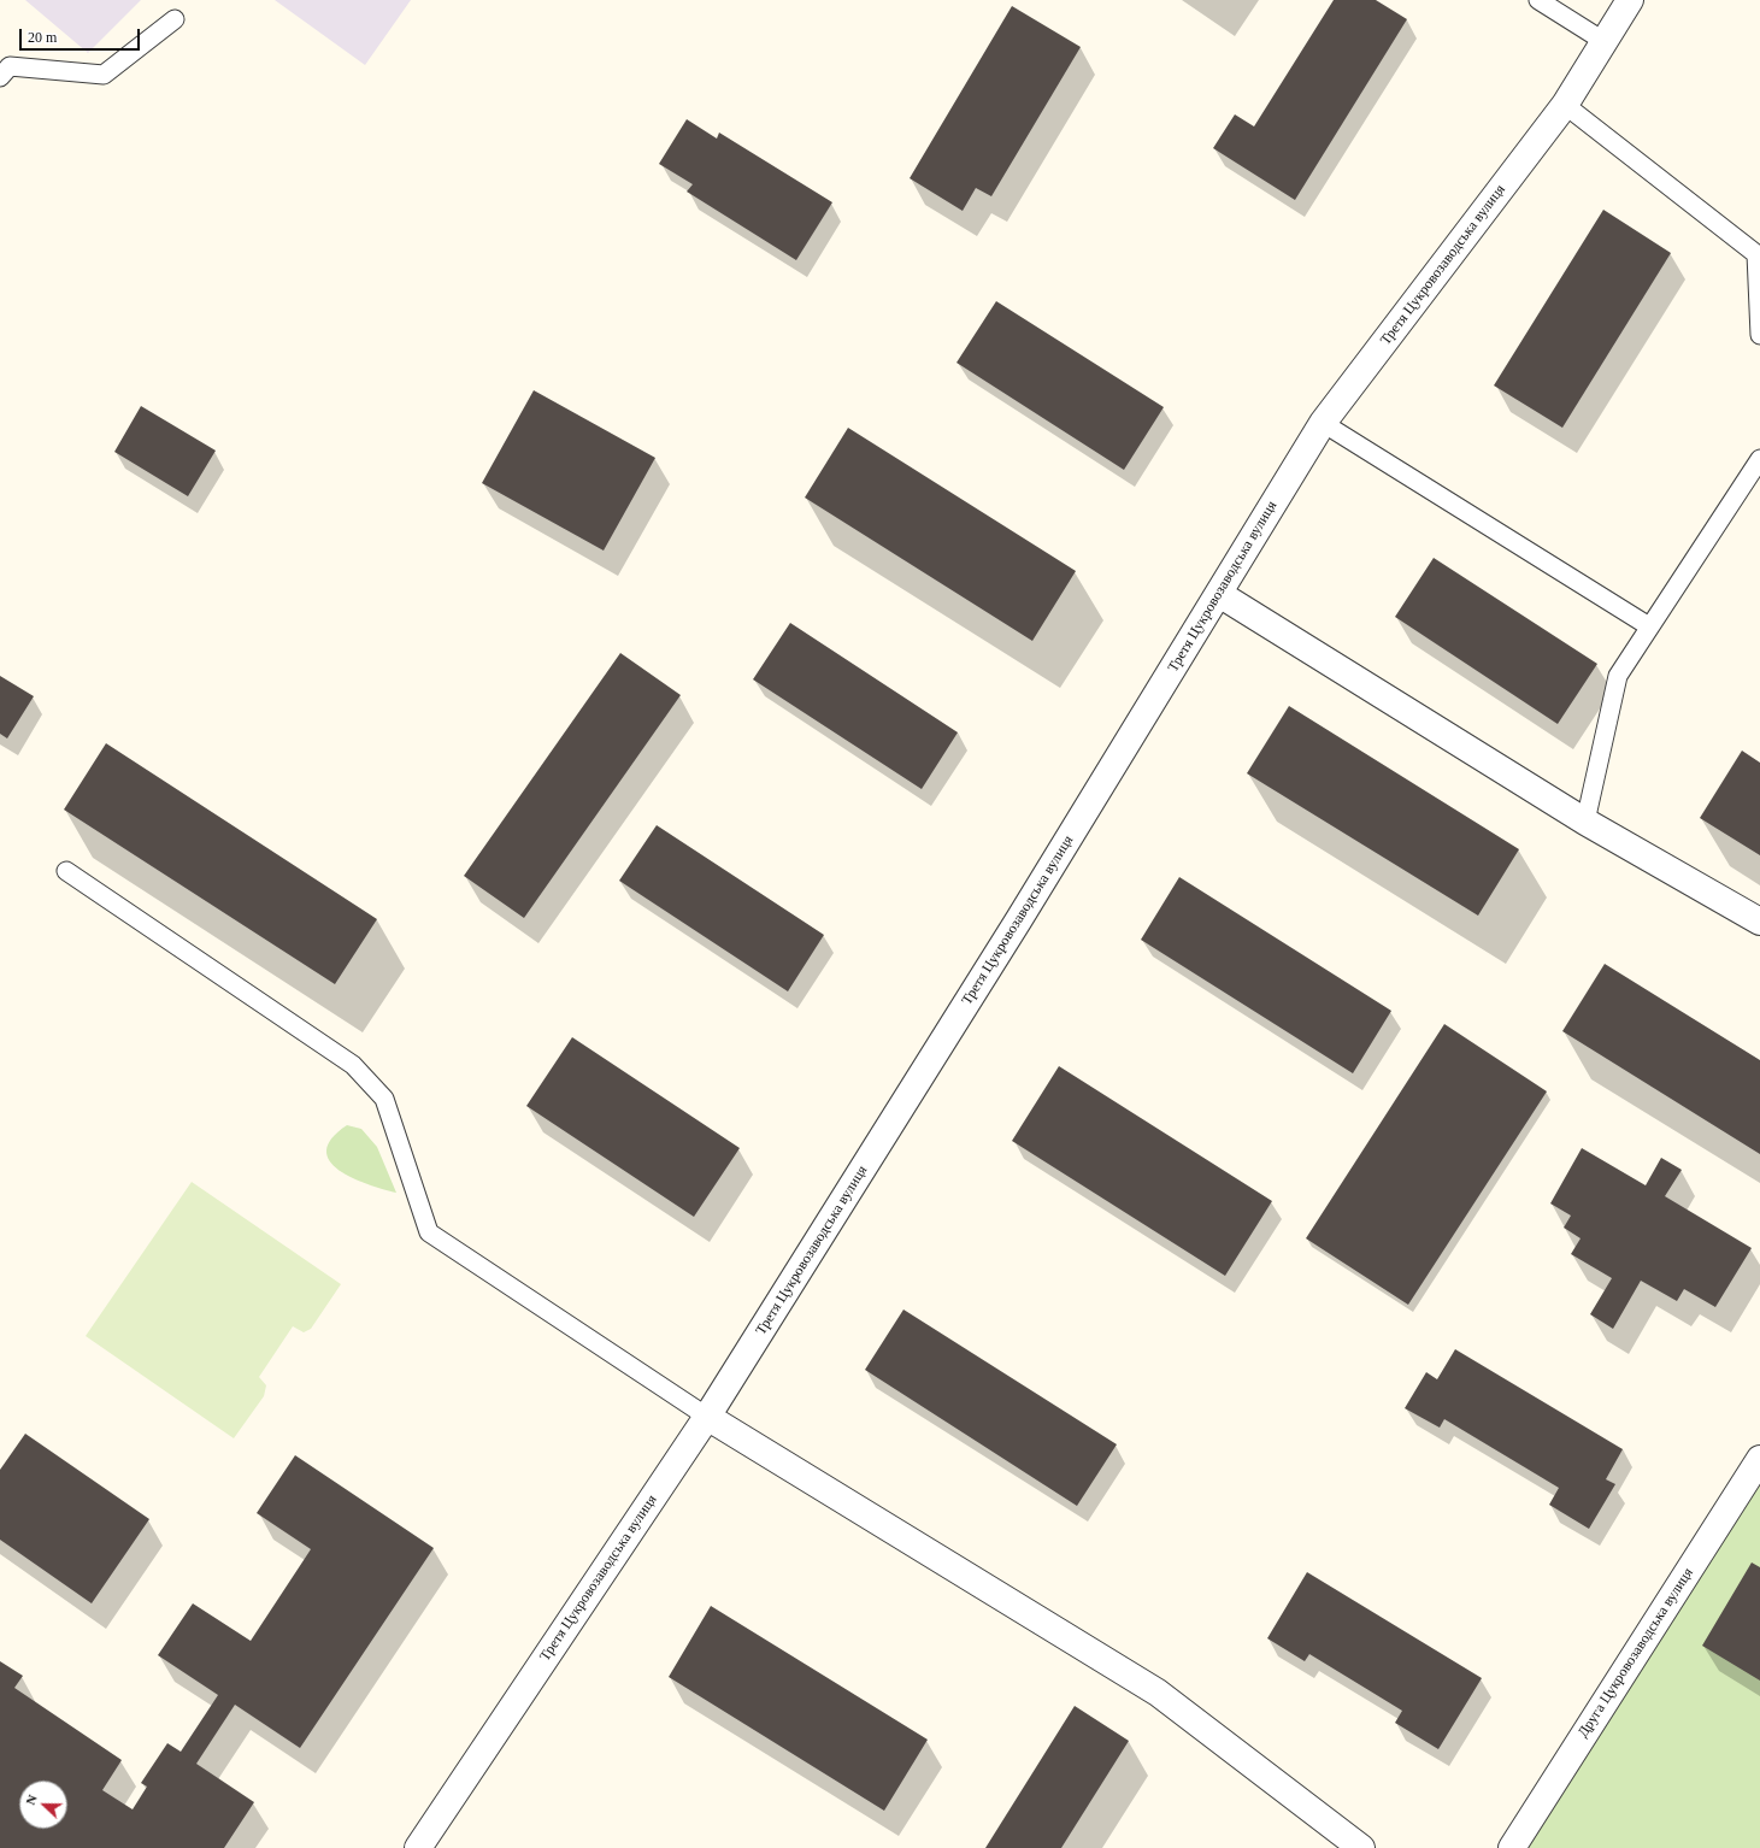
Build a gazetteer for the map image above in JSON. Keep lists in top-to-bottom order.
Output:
{
  "streets": {
    "street": ["Третя Цукровозаводська вулиця", "Друга Цукровозаводська вулиця"]
  },
  "scale_bar": "20 m",
  "north": "left"
}
